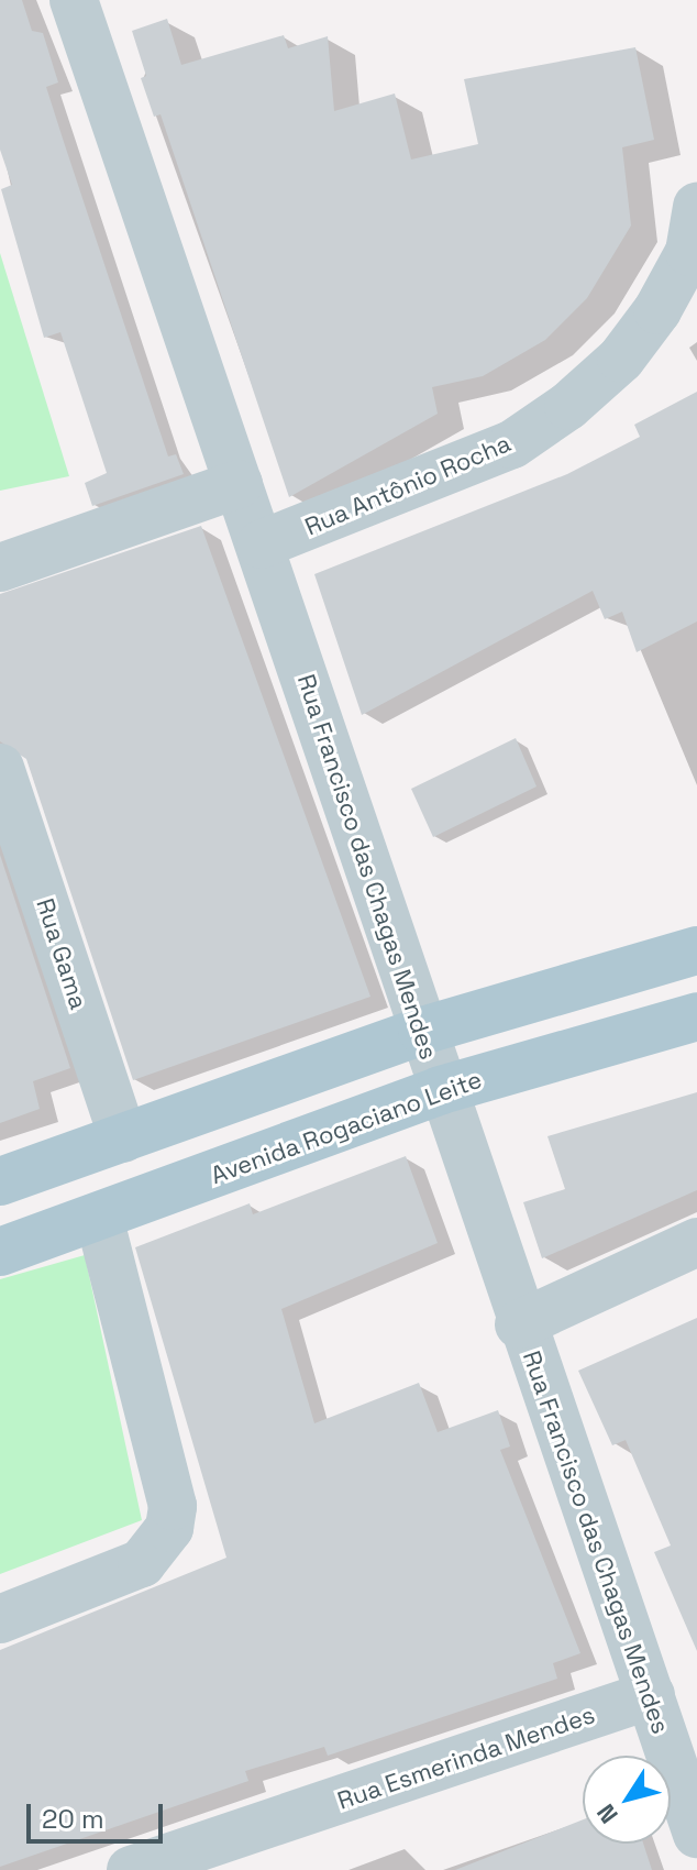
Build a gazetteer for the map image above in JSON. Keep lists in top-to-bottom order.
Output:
{
  "streets": {
    "main road": ["Avenida Rogaciano Leite"],
    "street": [
      "Rua Antônio Rocha",
      "Rua Francisco das Chagas Mendes",
      "Rua Gama",
      "Rua Esmerinda Mendes"
    ]
  },
  "crossings": [
    ["Rua Antônio Rocha", "Rua Francisco das Chagas Mendes"],
    ["Rua Francisco das Chagas Mendes", "Avenida Rogaciano Leite"],
    ["Rua Francisco das Chagas Mendes", "Rua Esmerinda Mendes"]
  ],
  "scale_bar": "20 m",
  "north": "bottom left"
}
